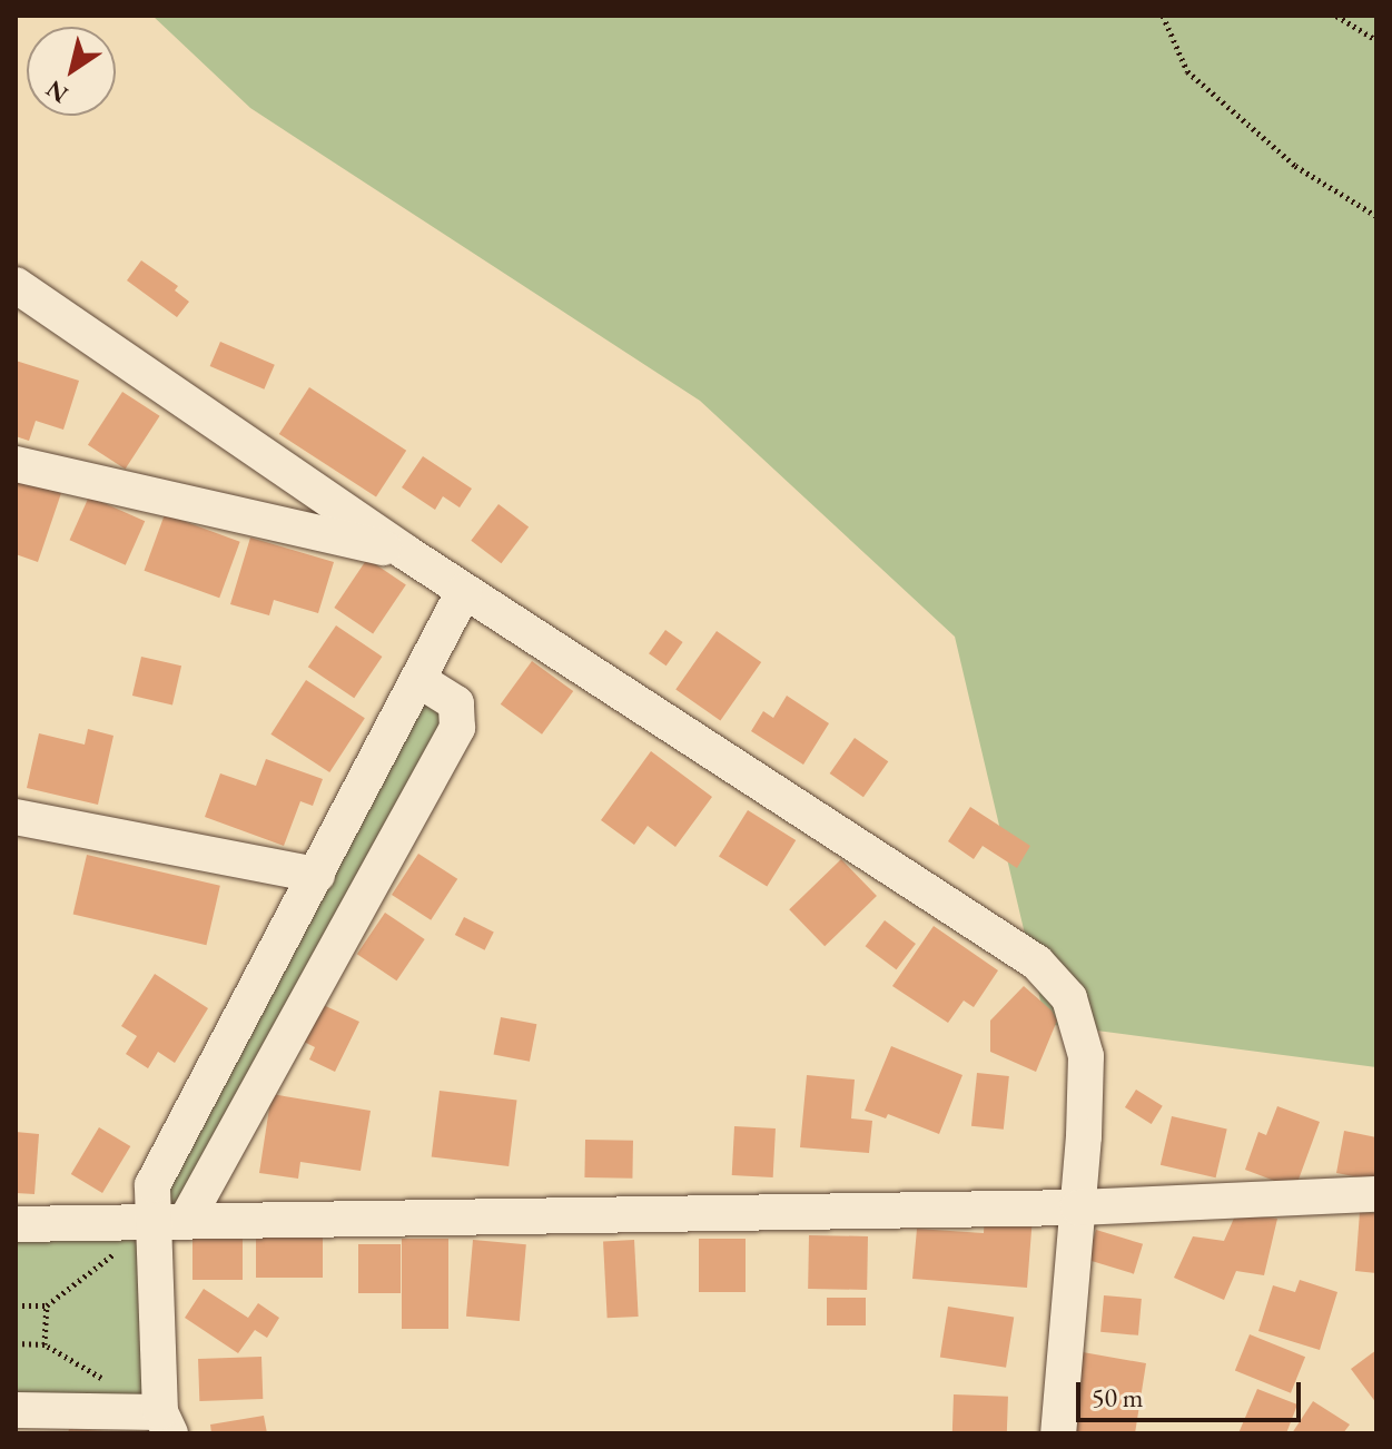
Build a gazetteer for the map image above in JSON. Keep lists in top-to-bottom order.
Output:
{
  "scale_bar": "50 m",
  "north": "bottom left"
}
